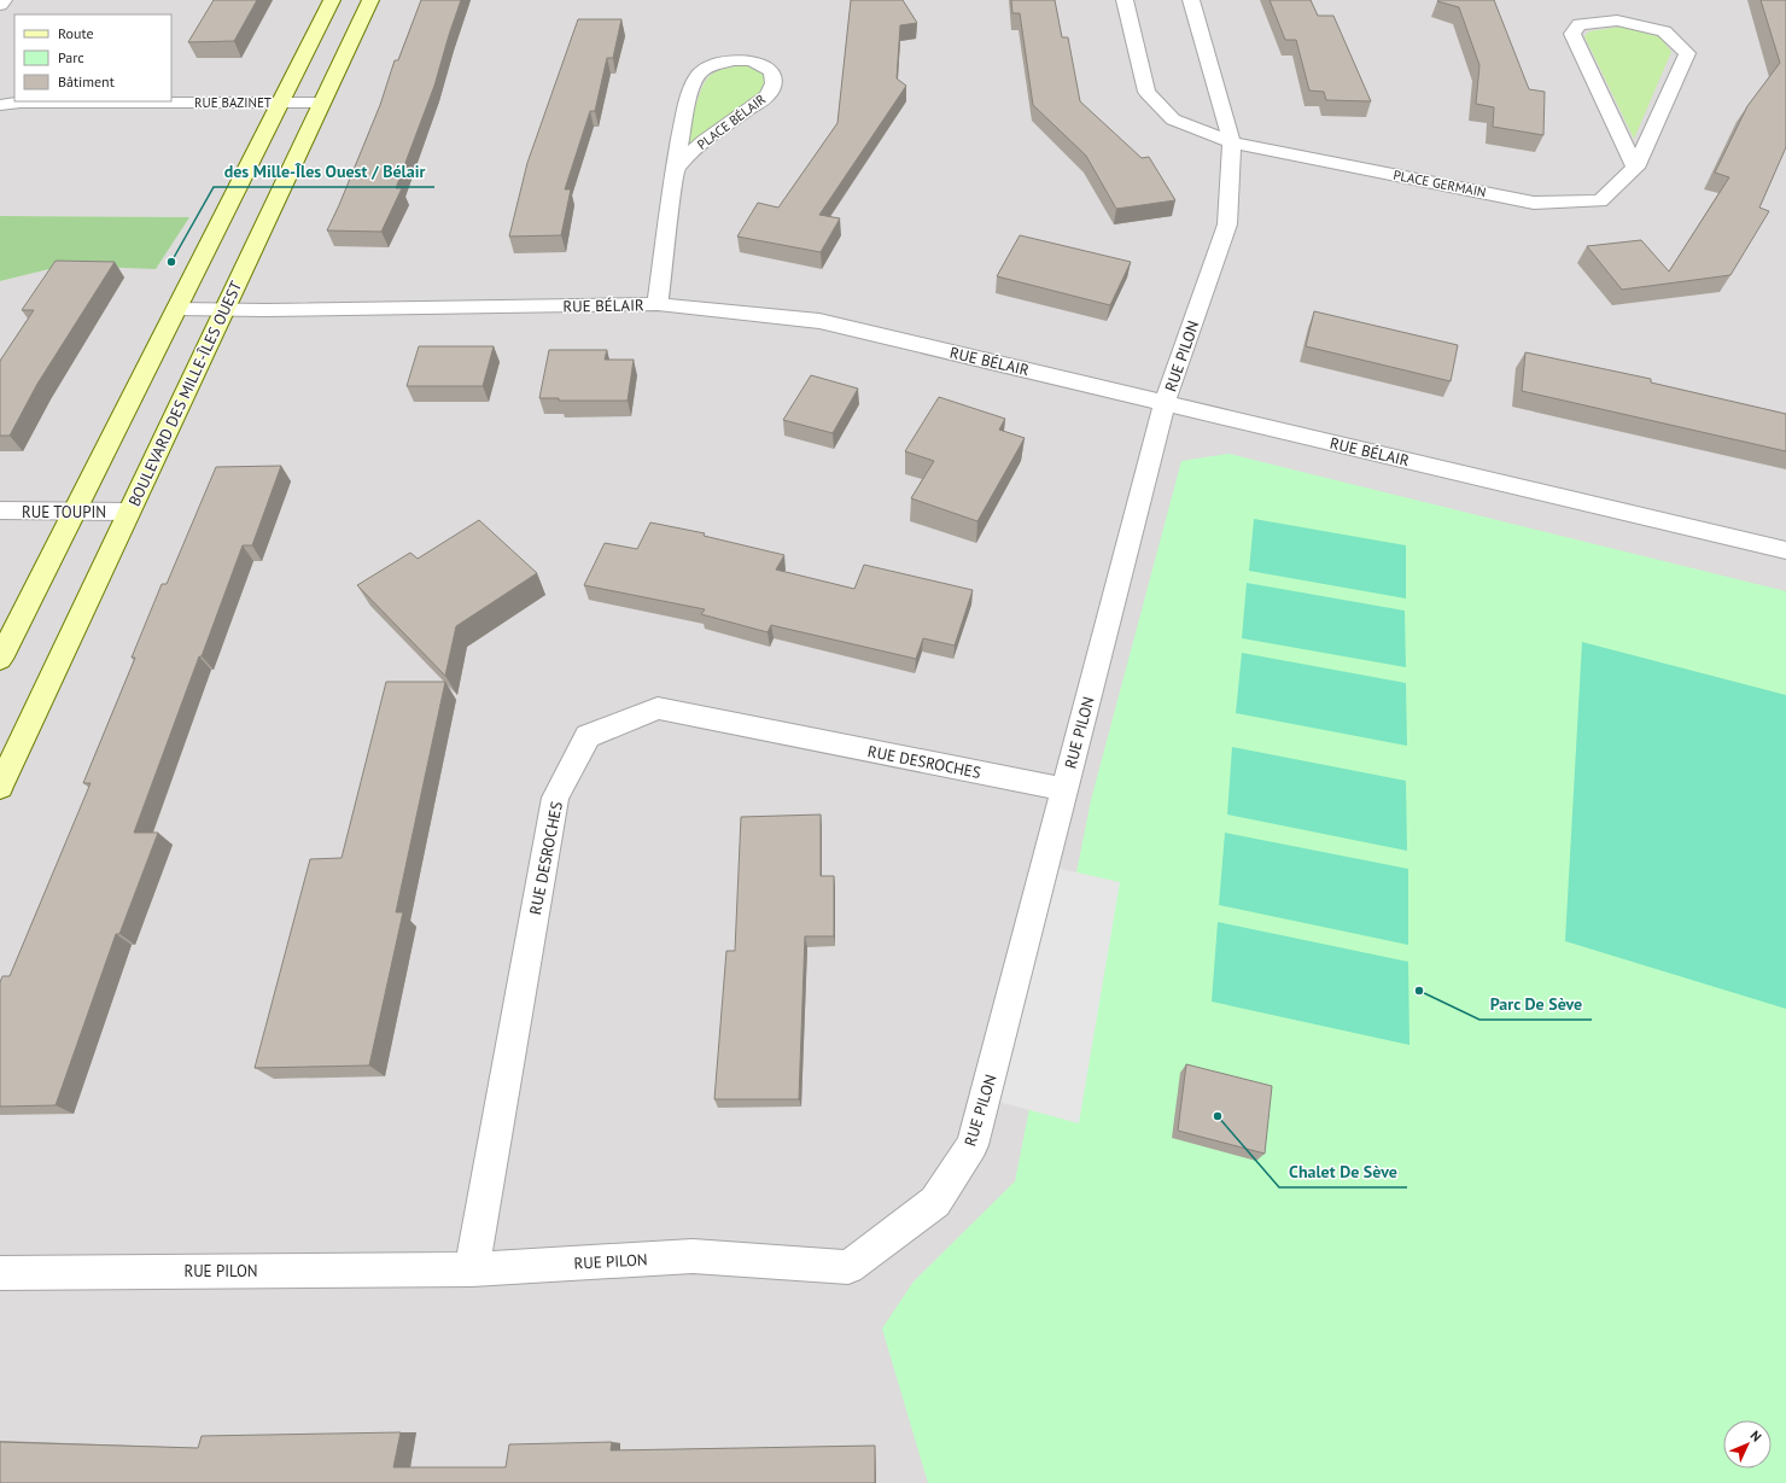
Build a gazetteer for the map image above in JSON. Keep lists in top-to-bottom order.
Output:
{
  "streets": {
    "street": [
      "RUE BAZINET",
      "PLACE BÉLAIR",
      "PLACE GERMAIN",
      "RUE BÉLAIR",
      "RUE PILON",
      "BOULEVARD DES MILLE-ÎLES OUEST",
      "RUE TOUPIN",
      "RUE DESROCHES"
    ]
  },
  "crossings": [
    ["RUE BAZINET", "BOULEVARD DES MILLE-ÎLES OUEST"],
    ["PLACE BÉLAIR", "RUE BÉLAIR"],
    ["PLACE GERMAIN", "RUE PILON"],
    ["RUE BÉLAIR", "RUE PILON"],
    ["RUE BÉLAIR", "BOULEVARD DES MILLE-ÎLES OUEST"],
    ["RUE PILON", "RUE DESROCHES"],
    ["BOULEVARD DES MILLE-ÎLES OUEST", "RUE TOUPIN"]
  ],
  "places": ["des Mille-Îles Ouest / Bélair", "Parc De Sève", "Chalet De Sève"],
  "legend": ["Route", "Parc", "Bâtiment"],
  "north": "top right"
}
